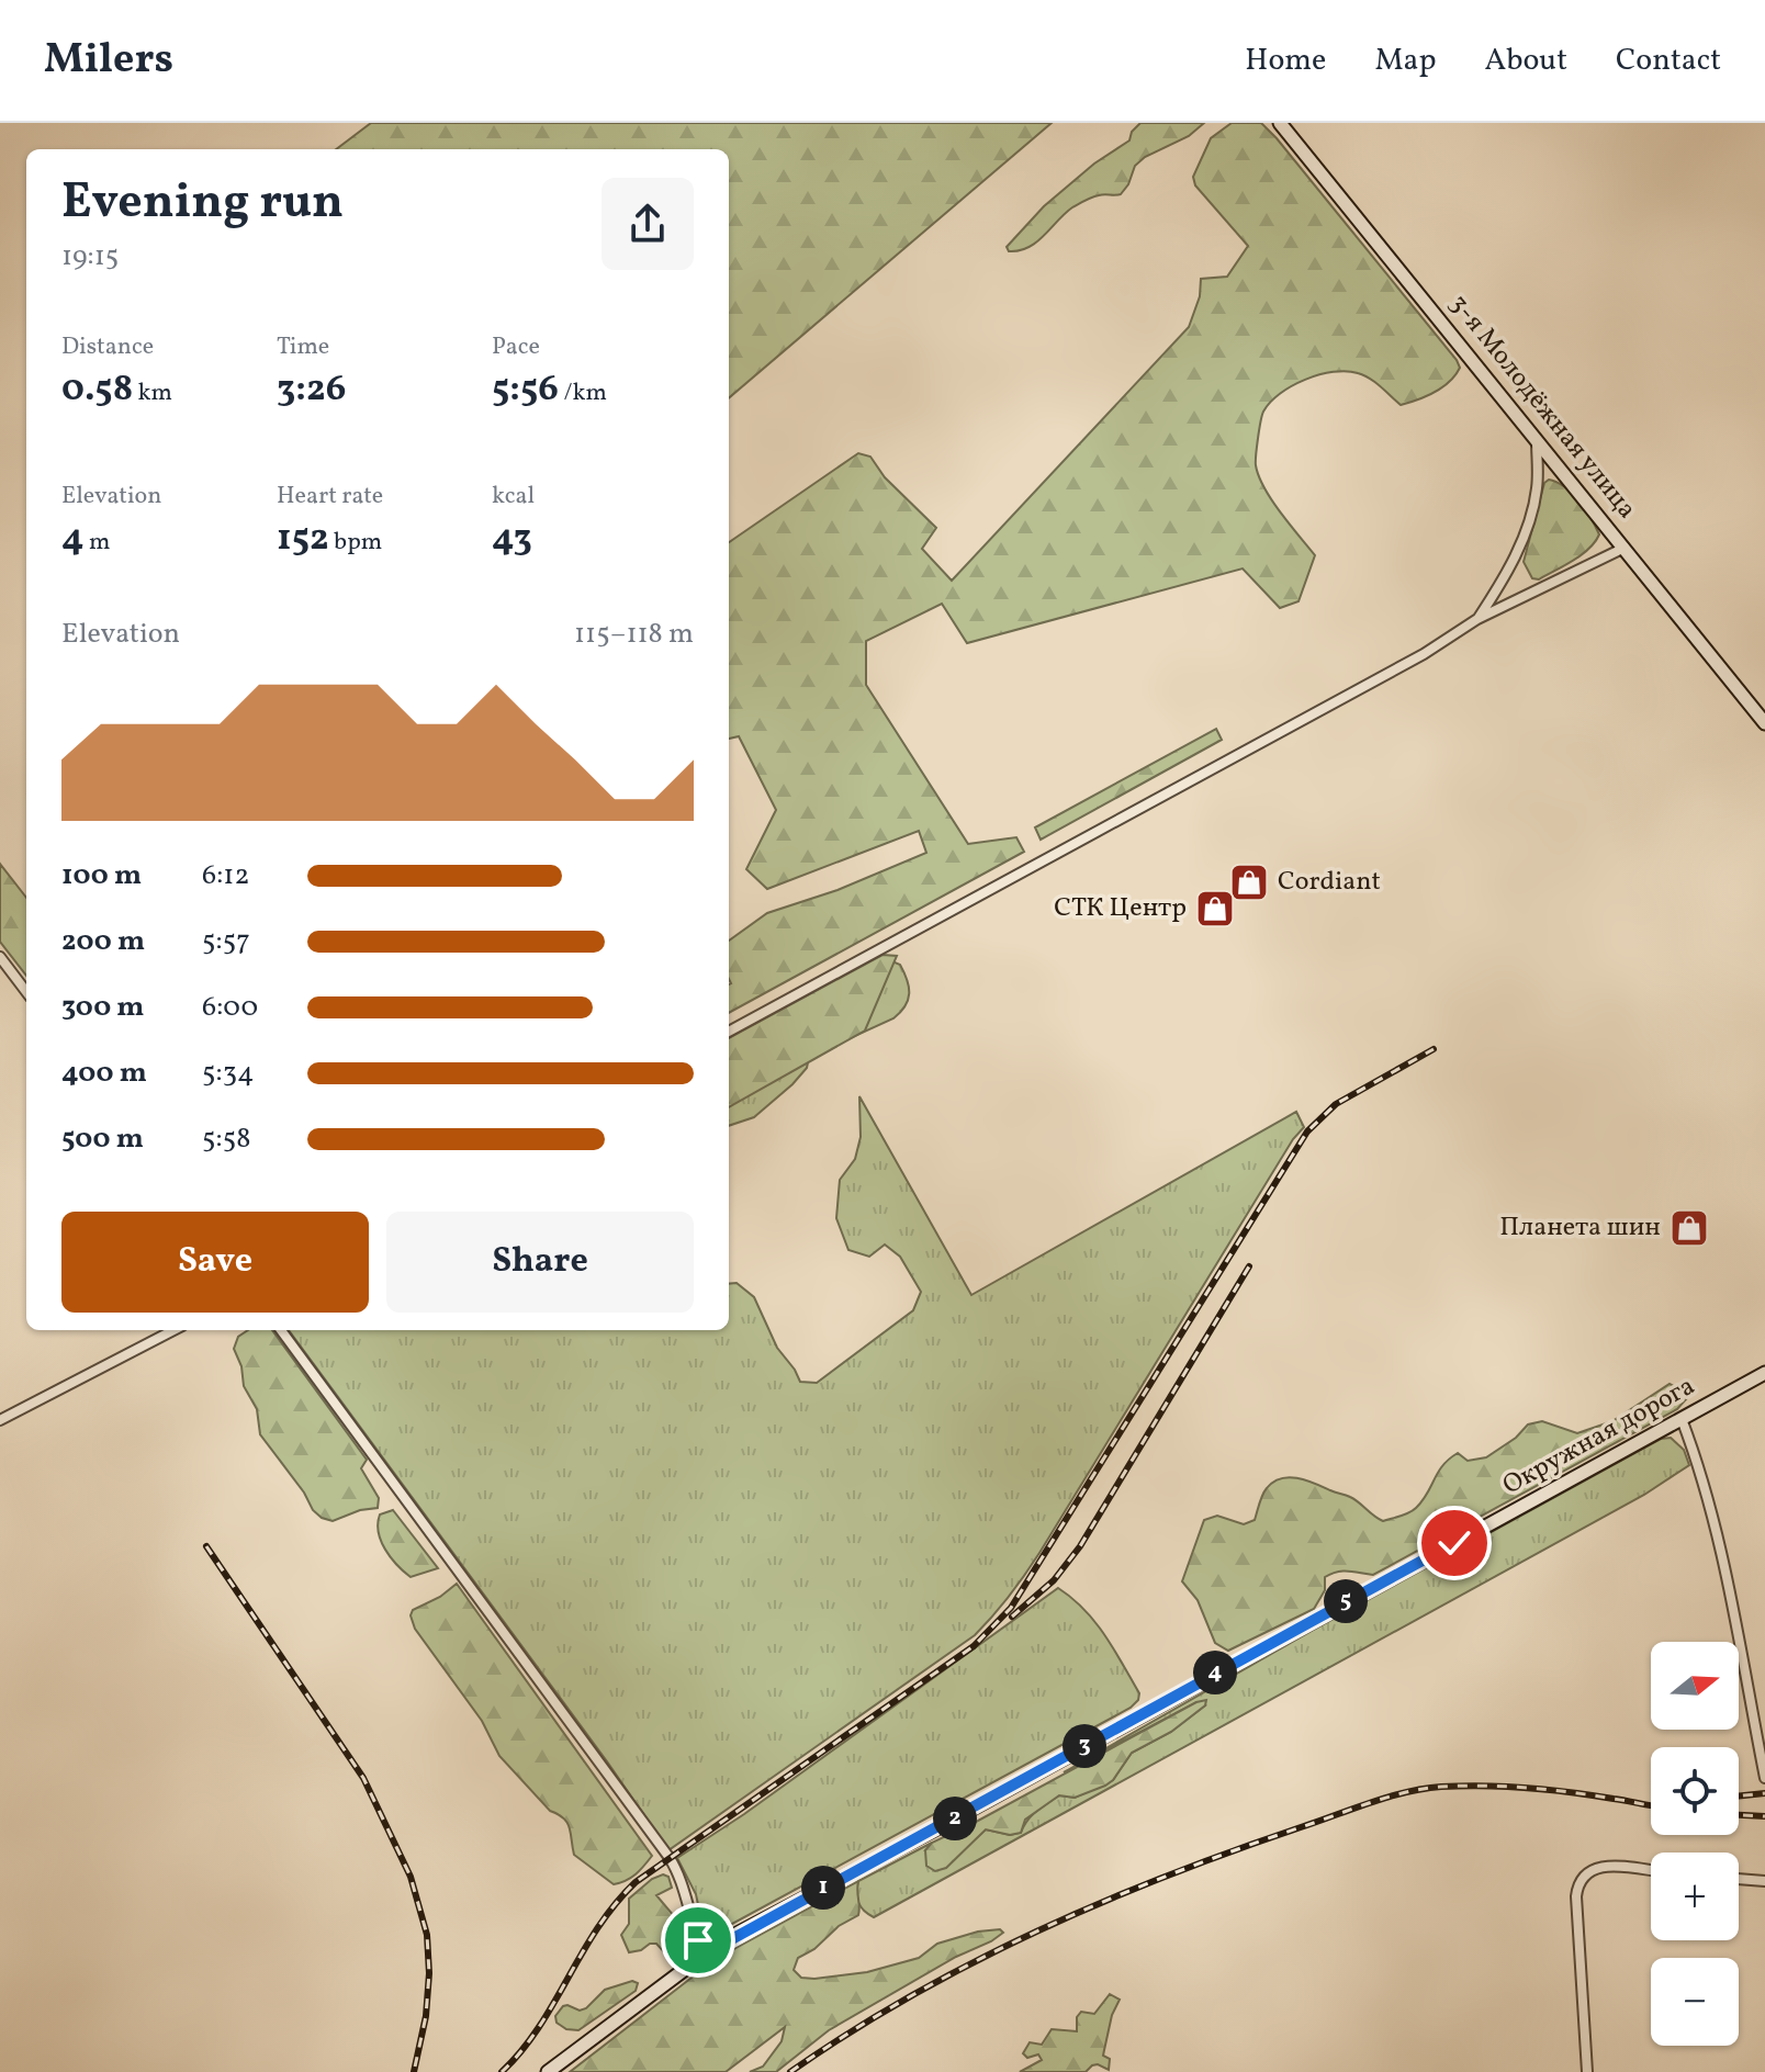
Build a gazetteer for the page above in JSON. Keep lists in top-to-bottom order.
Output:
{
  "streets": {
    "main road": ["3-я Молодёжная улица", "Окружная дорога"]
  },
  "places": {
    "shop": ["Cordiant", "СТК Центр", "Планета шин"]
  },
  "north": "right",
  "page": {
    "header": "Milers",
    "nav": [
      "Home",
      "Map",
      "About",
      "Contact"
    ],
    "heading": ["Evening run", "19:15"],
    "stats": [
      ["Distance", "0.58 km"],
      ["Time", "3:26"],
      ["Pace", "5:56 /km"],
      ["Elevation", "4 m"],
      ["Heart rate", "152 bpm"],
      ["kcal", "43"]
    ],
    "chart": ["Elevation", "115–118 m"],
    "list": [
      {
        "name": "100 m",
        "note": "6:12"
      },
      {
        "name": "200 m",
        "note": "5:57"
      },
      {
        "name": "300 m",
        "note": "6:00"
      },
      {
        "name": "400 m",
        "note": "5:34"
      },
      {
        "name": "500 m",
        "note": "5:58"
      }
    ],
    "buttons": ["Save", "Share"],
    "pins": [
      "5",
      "4",
      "3",
      "2",
      "1"
    ],
    "map_buttons": ["+", "−"]
  }
}
